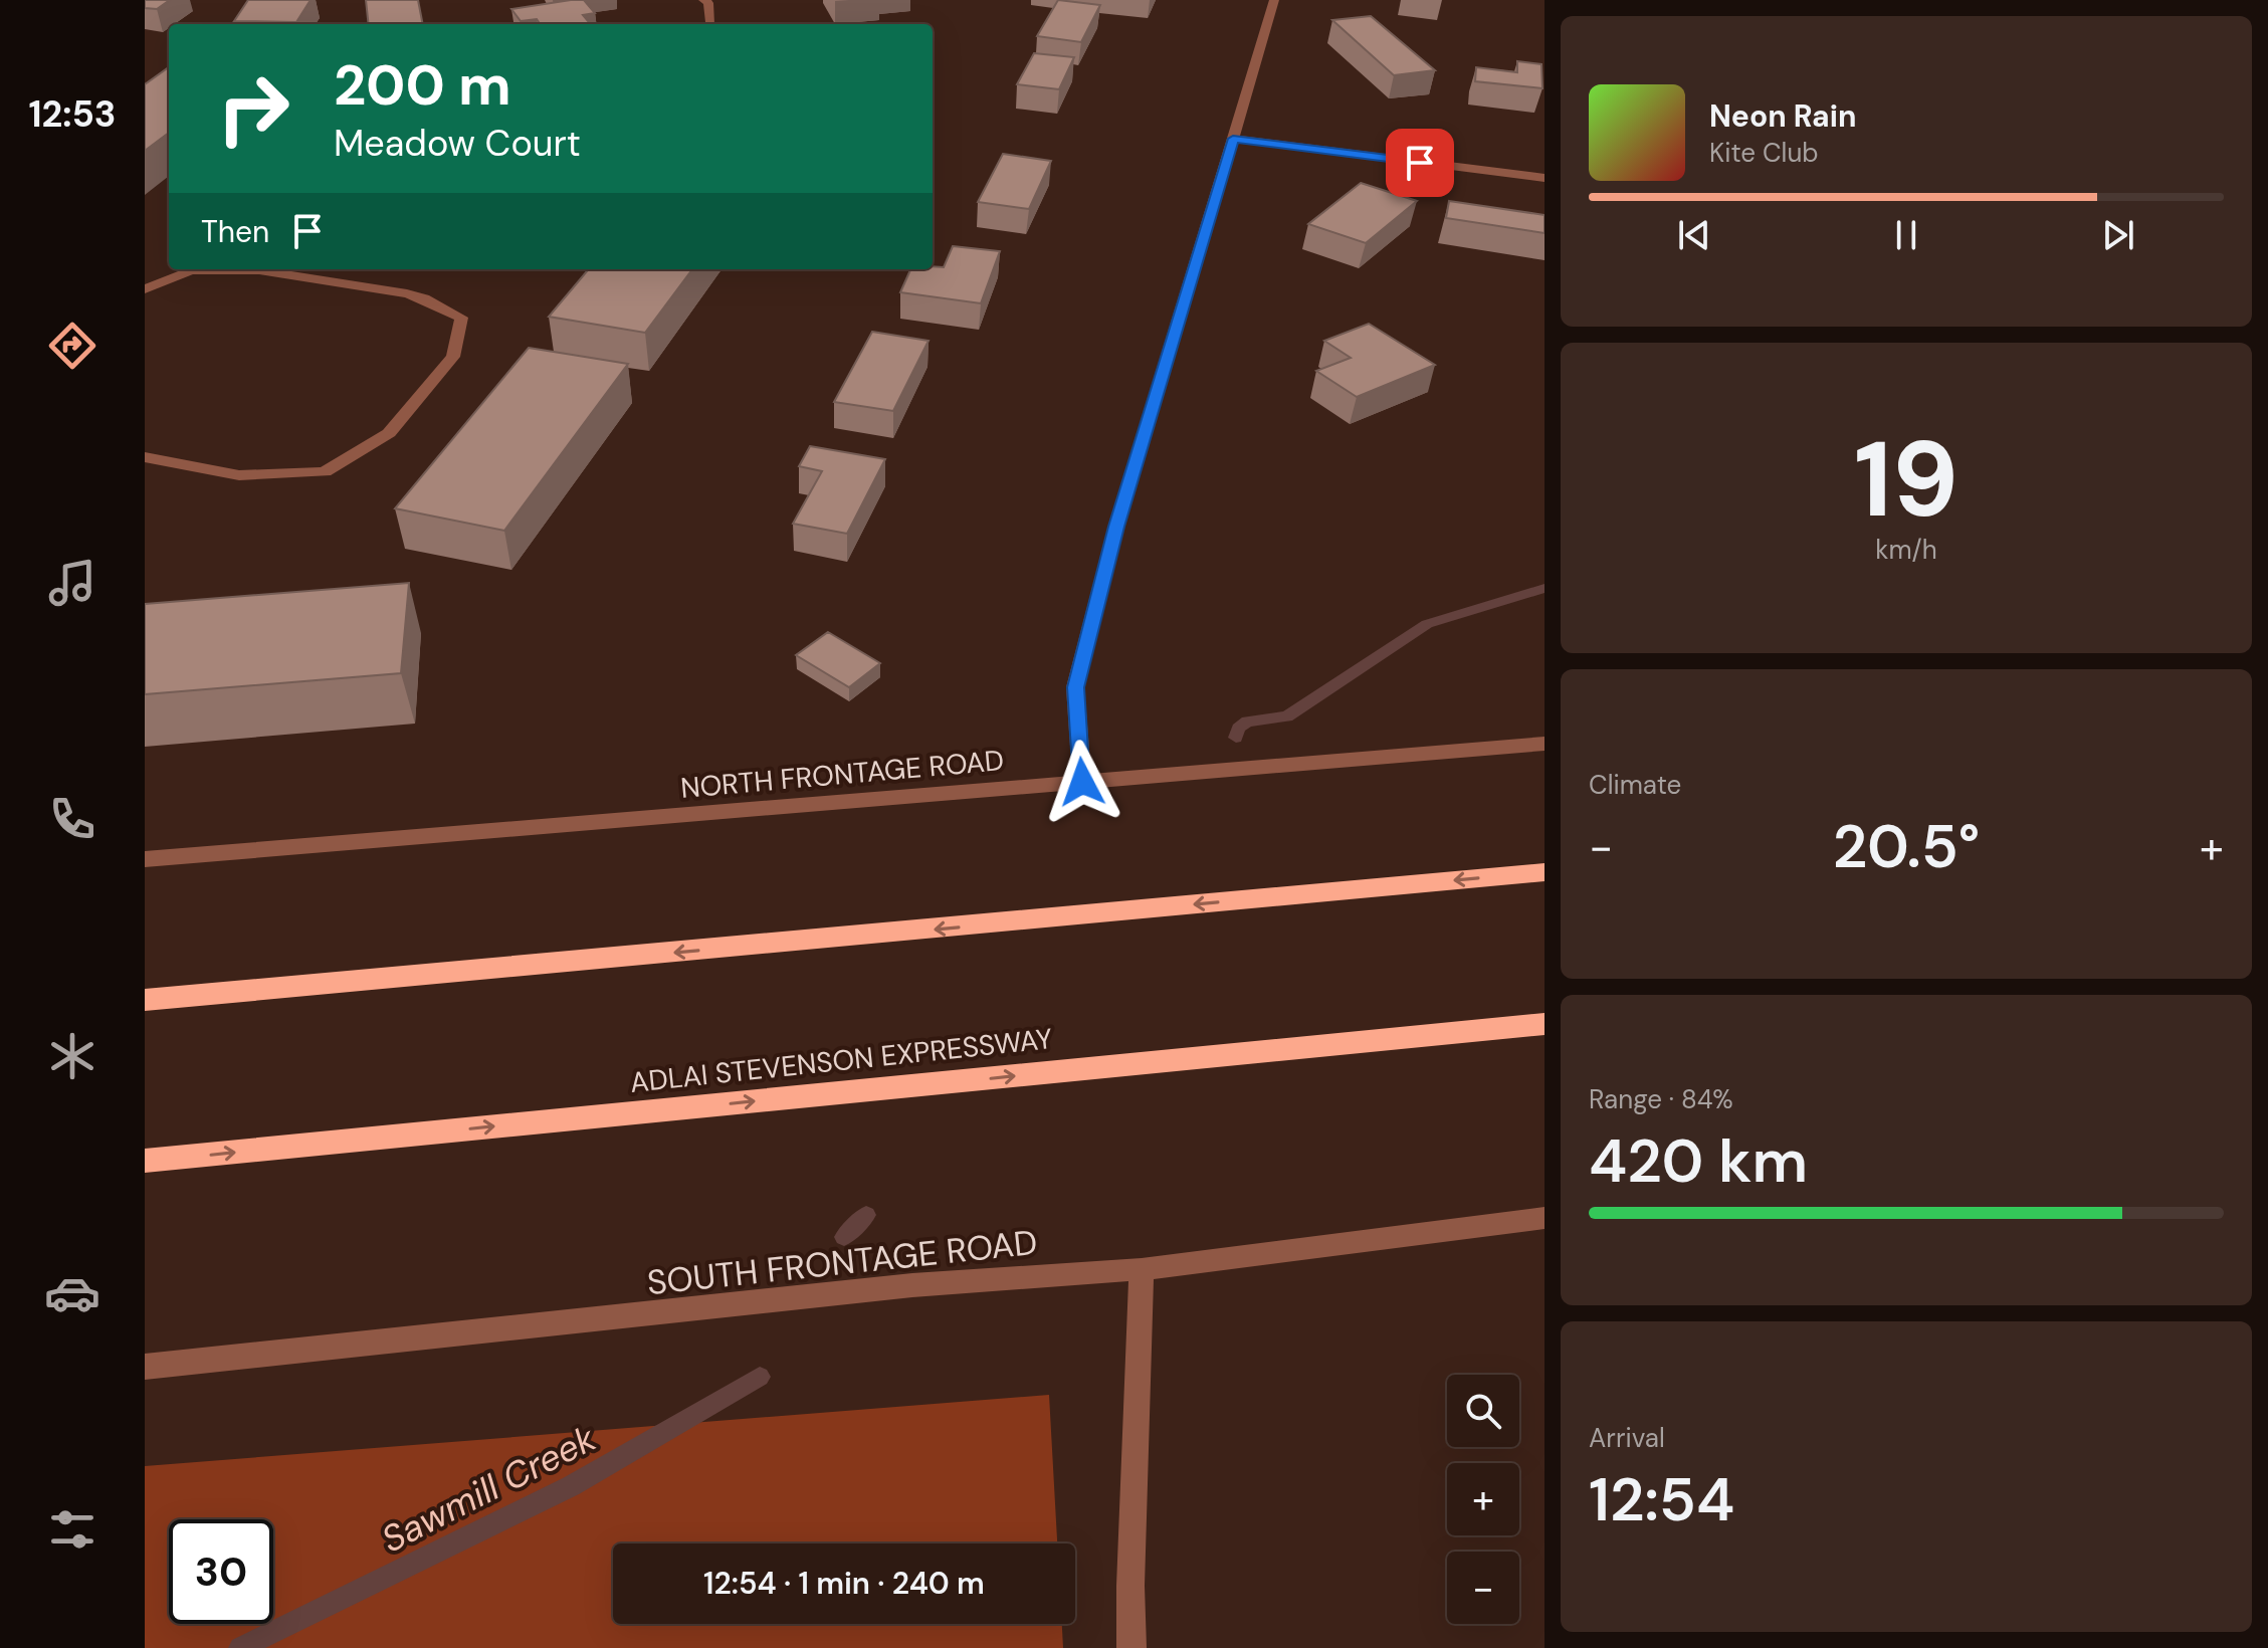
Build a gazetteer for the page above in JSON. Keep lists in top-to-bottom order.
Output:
{
  "streets": {
    "highway": ["ADLAI STEVENSON EXPRESSWAY"],
    "street": ["NORTH FRONTAGE ROAD", "SOUTH FRONTAGE ROAD"]
  },
  "water": ["Sawmill Creek"],
  "page": {
    "tabs": "12:53",
    "turn": ["200 m", "Meadow Court"],
    "song": ["Neon Rain", "Kite Club"],
    "then": "Then",
    "tile": [
      ["19", "km/h"],
      "Climate",
      ["Range · 84%", "420 km"],
      ["Arrival", "12:54"]
    ],
    "heat": ["−", "20.5°", "+"],
    "map_buttons": ["+", "−"],
    "limit": "30",
    "trip": "12:54 · 1 min · 240 m"
  }
}
